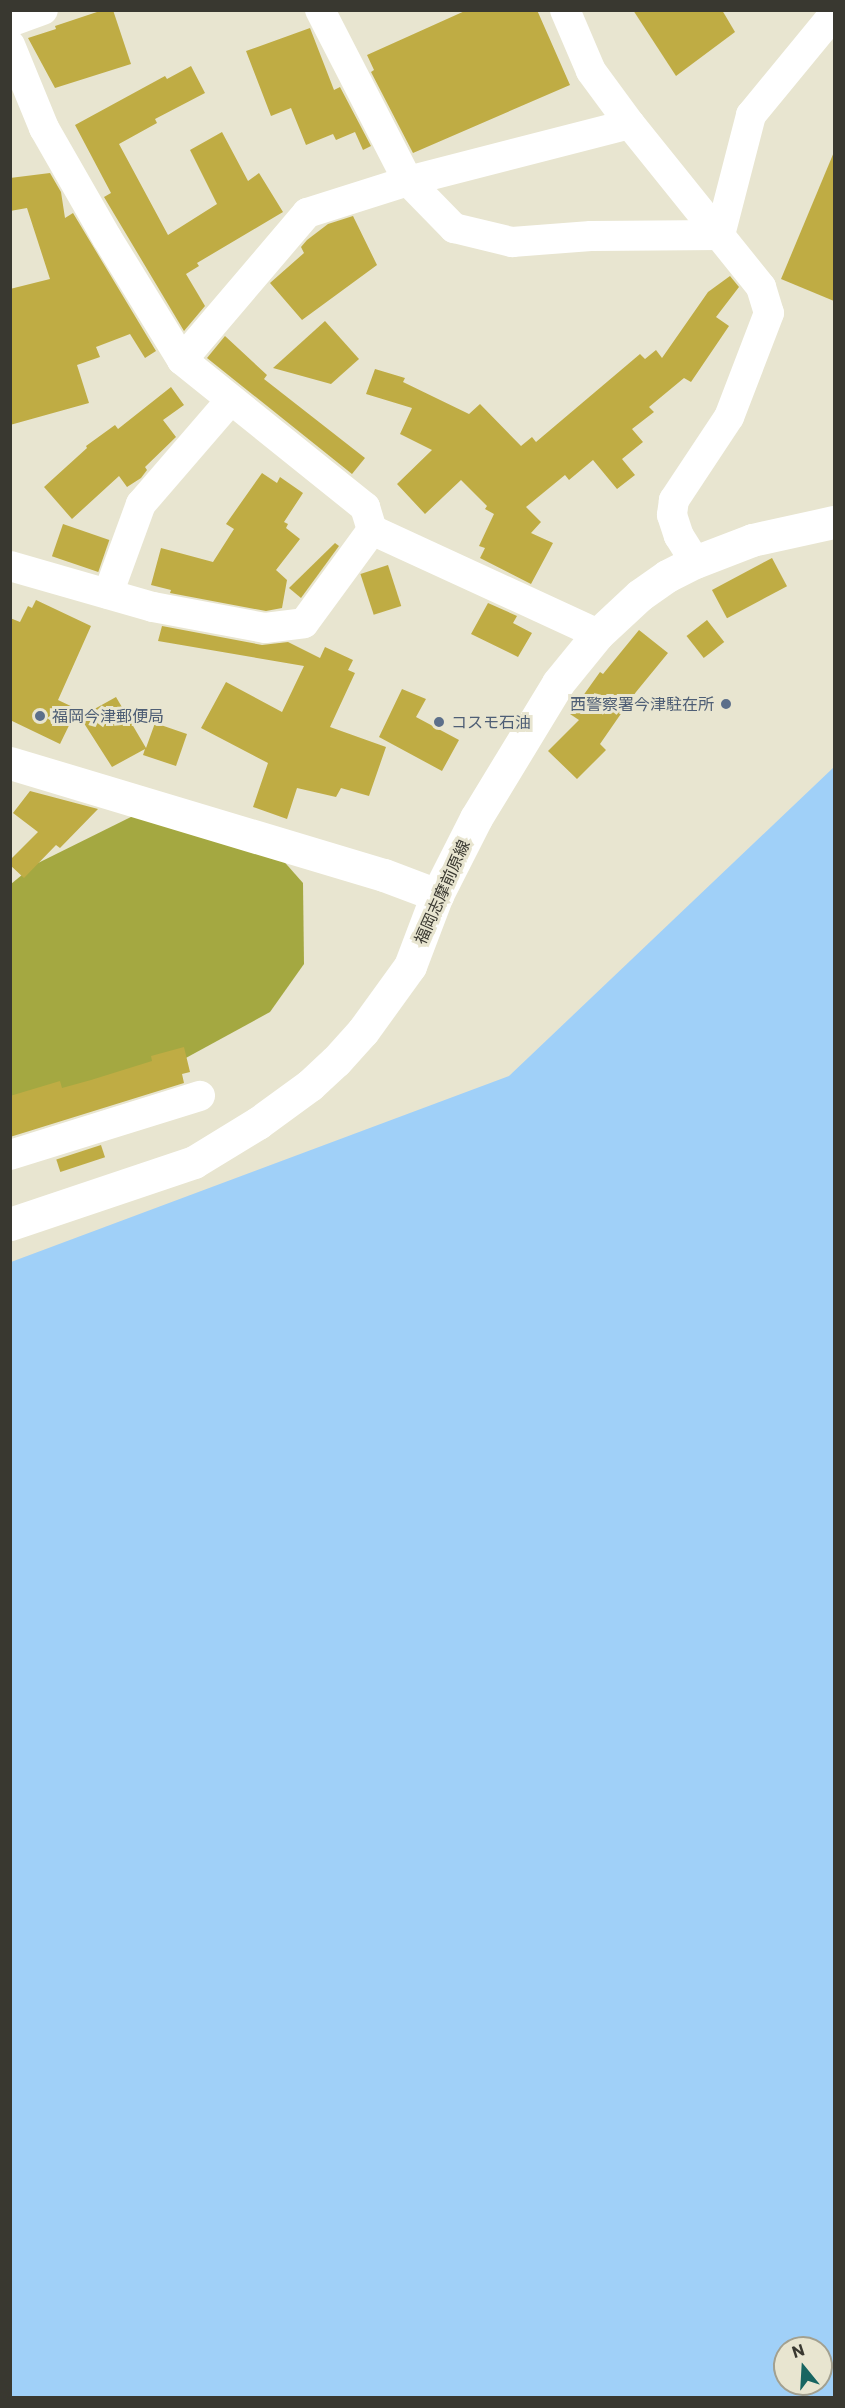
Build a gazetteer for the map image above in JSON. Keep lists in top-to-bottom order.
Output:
{
  "streets": {
    "main road": ["福岡志摩前原線"]
  },
  "places": ["西警察署今津駐在所", "福岡今津郵便局", "コスモ石油"],
  "north": "top"
}
